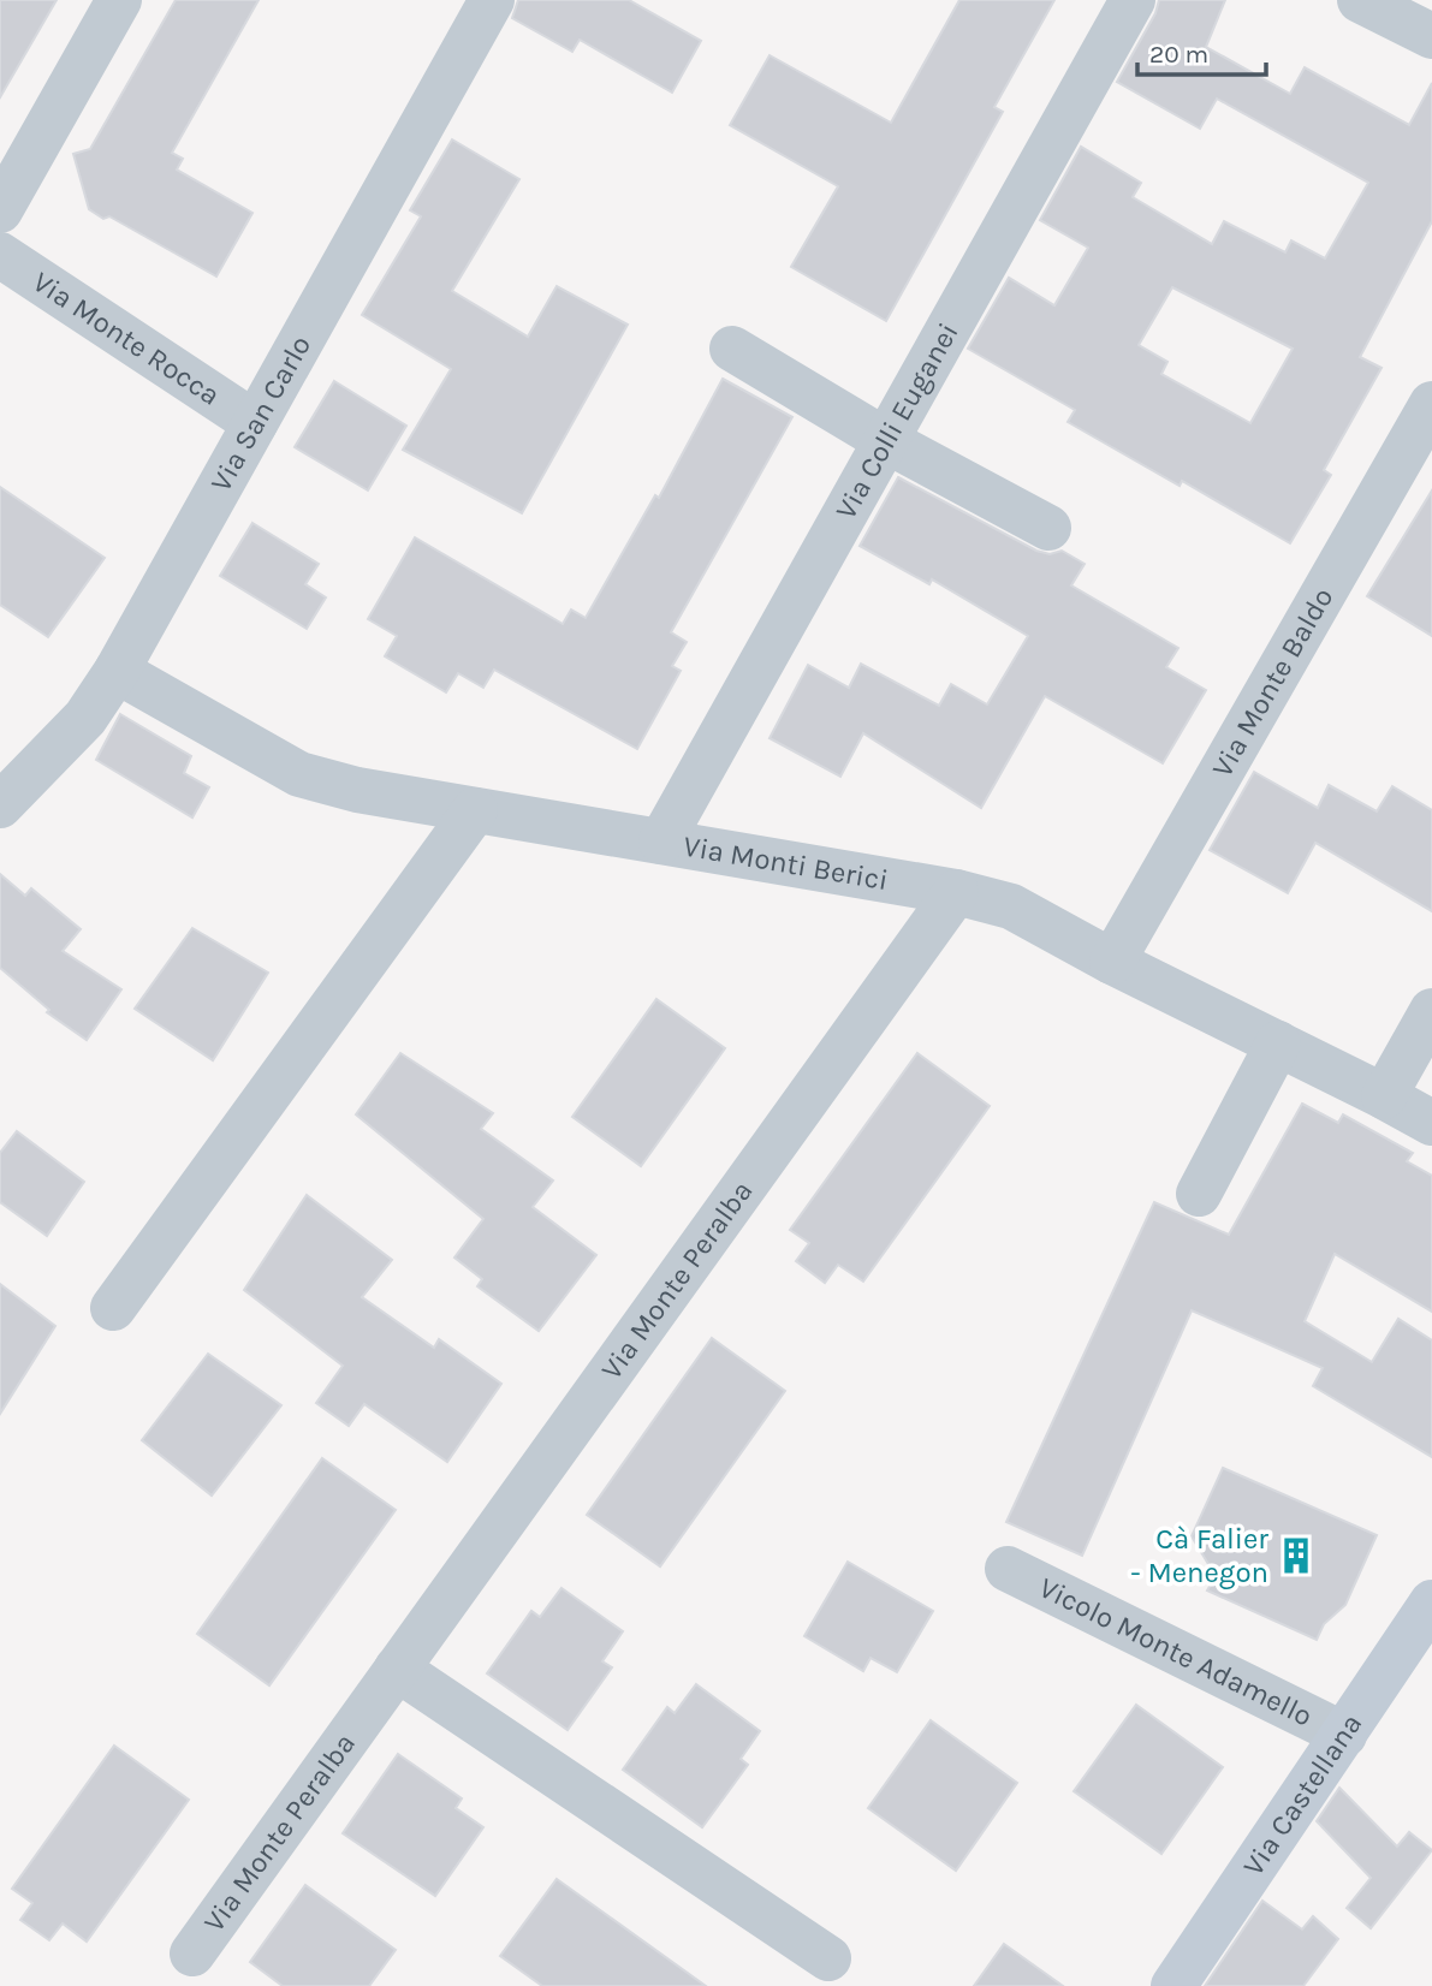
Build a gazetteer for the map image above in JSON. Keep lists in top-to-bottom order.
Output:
{
  "streets": {
    "main road": ["Via Castellana"],
    "street": [
      "Via Monte Rocca",
      "Via San Carlo",
      "Via Colli Euganei",
      "Via Monte Baldo",
      "Via Monti Berici",
      "Via Monte Peralba",
      "Vicolo Monte Adamello"
    ]
  },
  "crossings": [
    ["Via Monte Rocca", "Via San Carlo"],
    ["Via San Carlo", "Via Monti Berici"],
    ["Via Colli Euganei", "Via Monti Berici"],
    ["Via Monte Baldo", "Via Monti Berici"],
    ["Via Monti Berici", "Via Monte Peralba"],
    ["Vicolo Monte Adamello", "Via Castellana"]
  ],
  "places": {
    "building": ["Cà Falier - Menegon"]
  },
  "scale_bar": "20 m"
}
